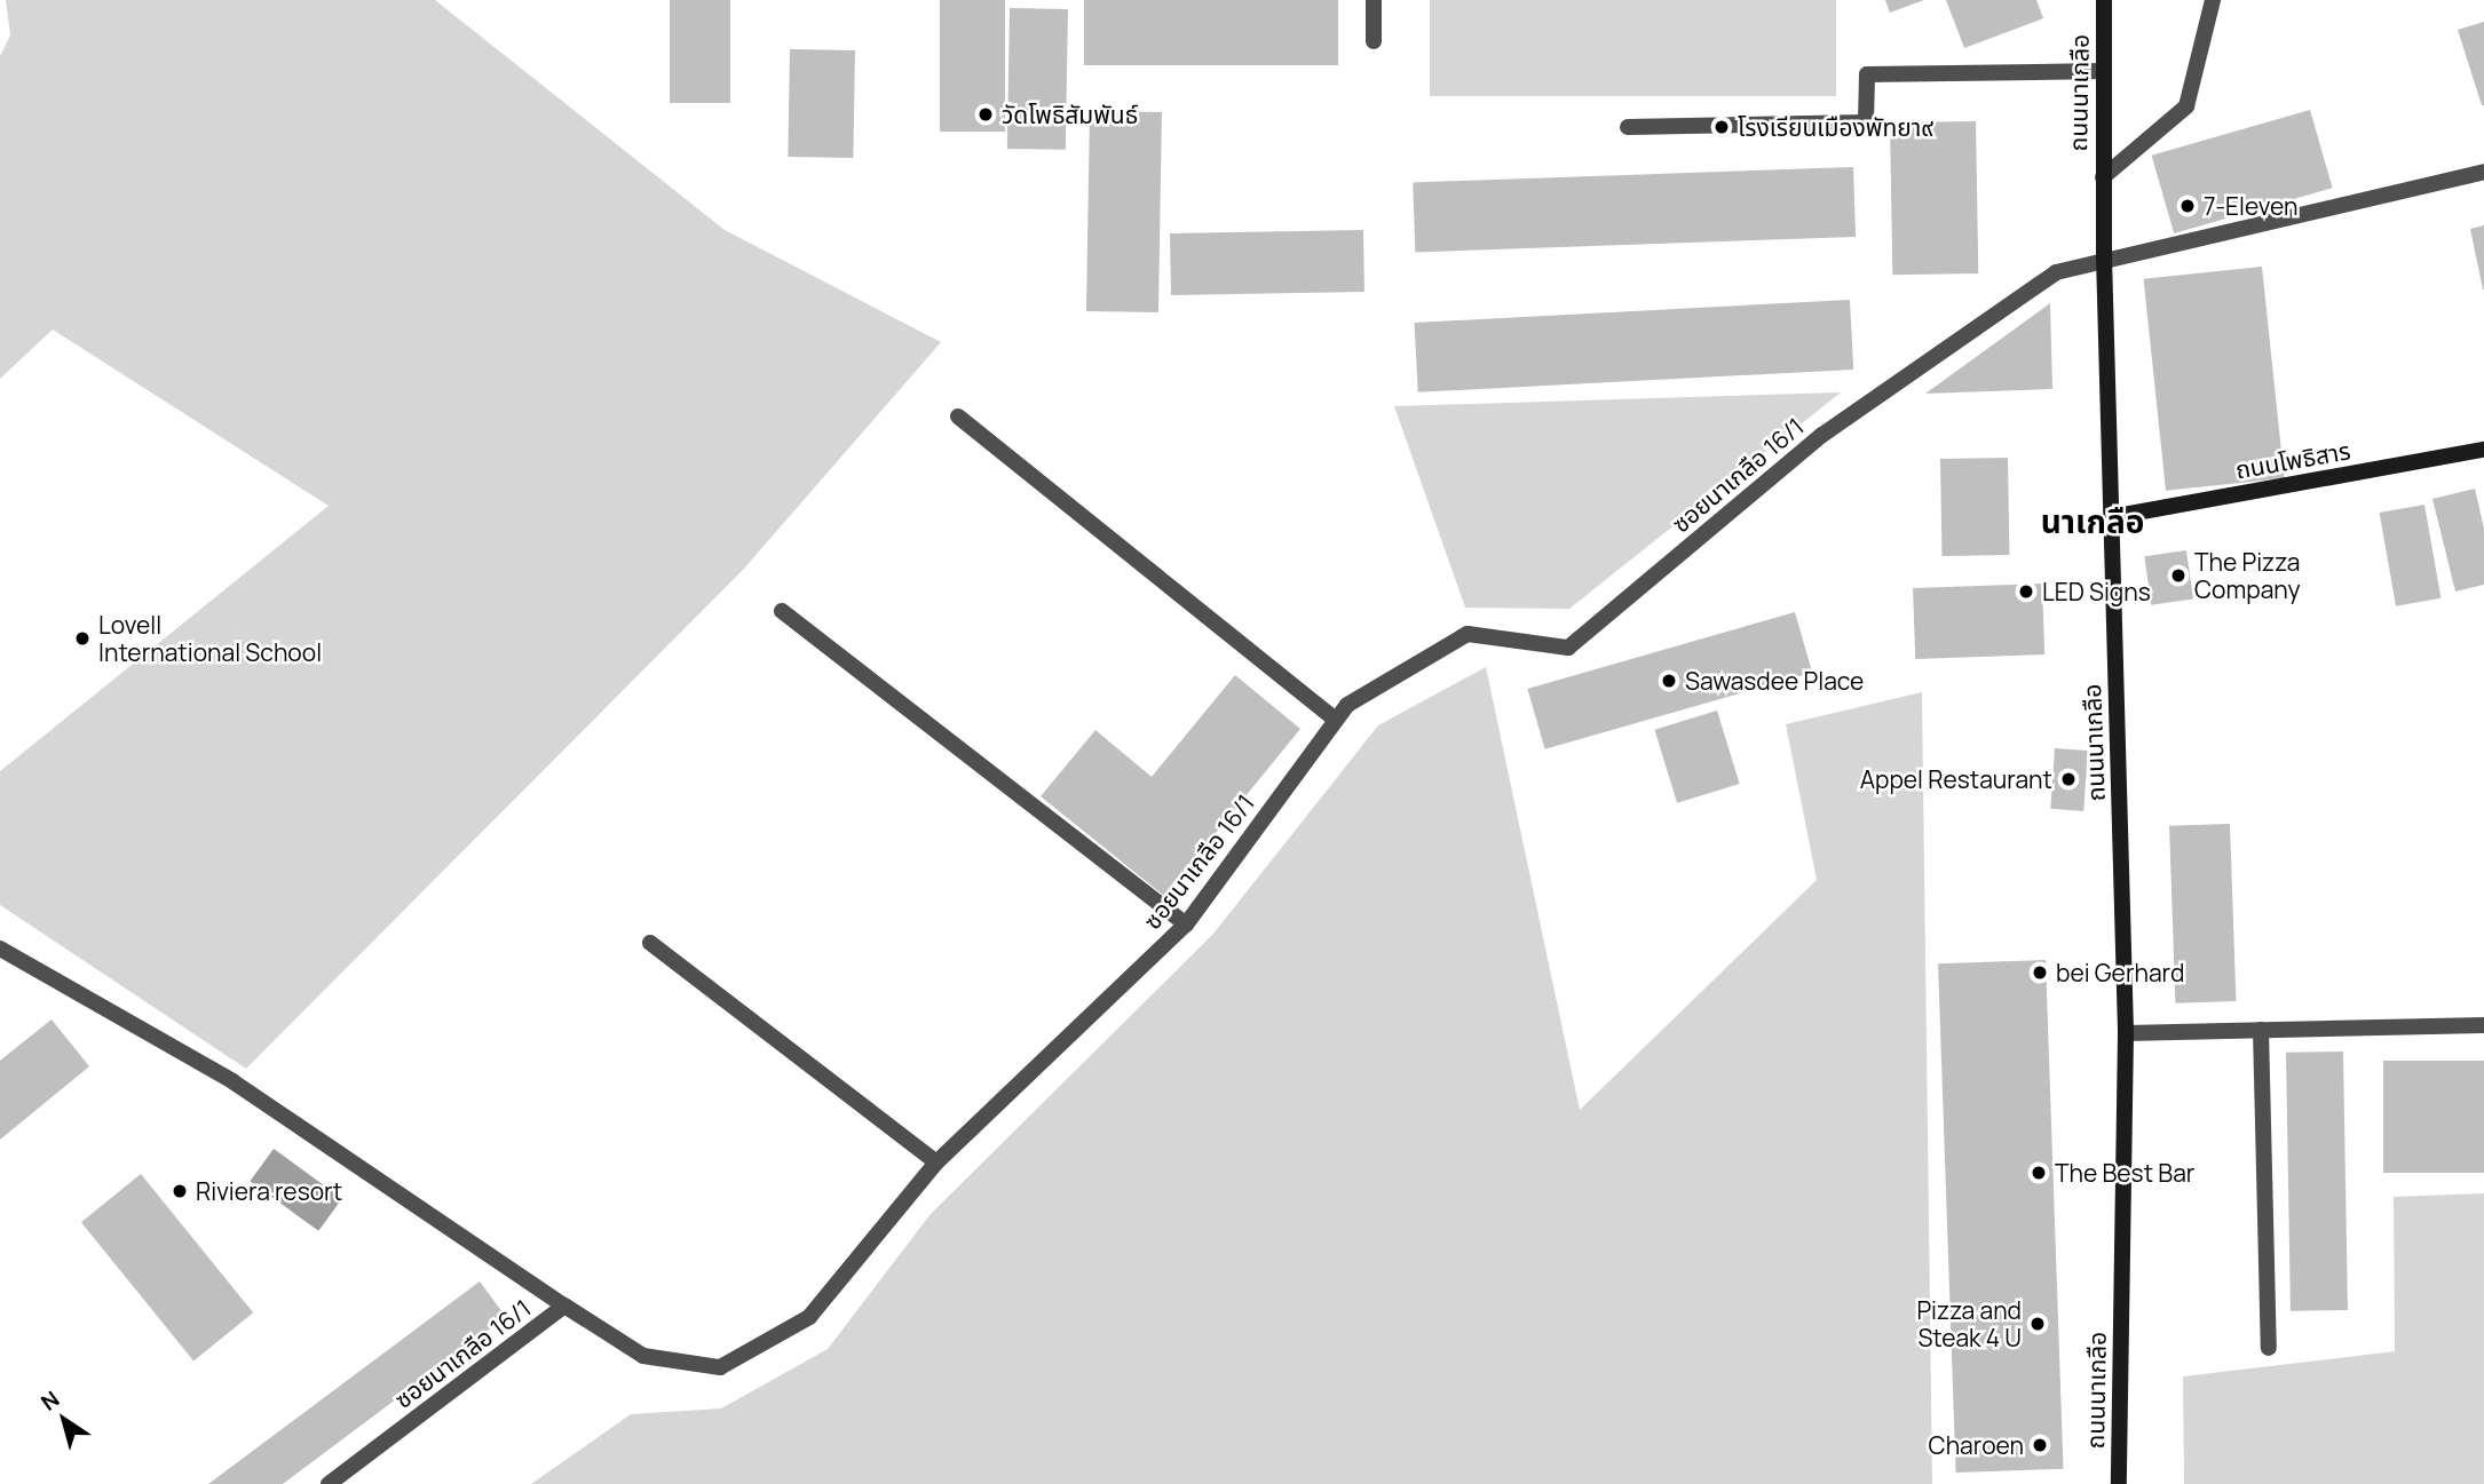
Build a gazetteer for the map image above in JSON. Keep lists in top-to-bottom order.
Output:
{
  "streets": {
    "street": ["ถนนนาเกลือ", "ถนนโพธิสาร", "ซอยนาเกลือ 16/1"]
  },
  "crossings": [
    ["ถนนนาเกลือ", "ถนนโพธิสาร"],
    ["ถนนนาเกลือ", "ซอยนาเกลือ 16/1"]
  ],
  "districts": ["นาเกลือ"],
  "places": [
    "วัดโพธิสัมพันธ์",
    "โรงเรียนเมืองพัทยา๙",
    "7-Eleven",
    "The Pizza Company",
    "LED Signs",
    "Lovell International School",
    "Sawasdee Place",
    "Appel Restaurant",
    "bei Gerhard",
    "The Best Bar",
    "Riviera resort",
    "Pizza and Steak 4 U",
    "Charoen"
  ],
  "north": "top left"
}
